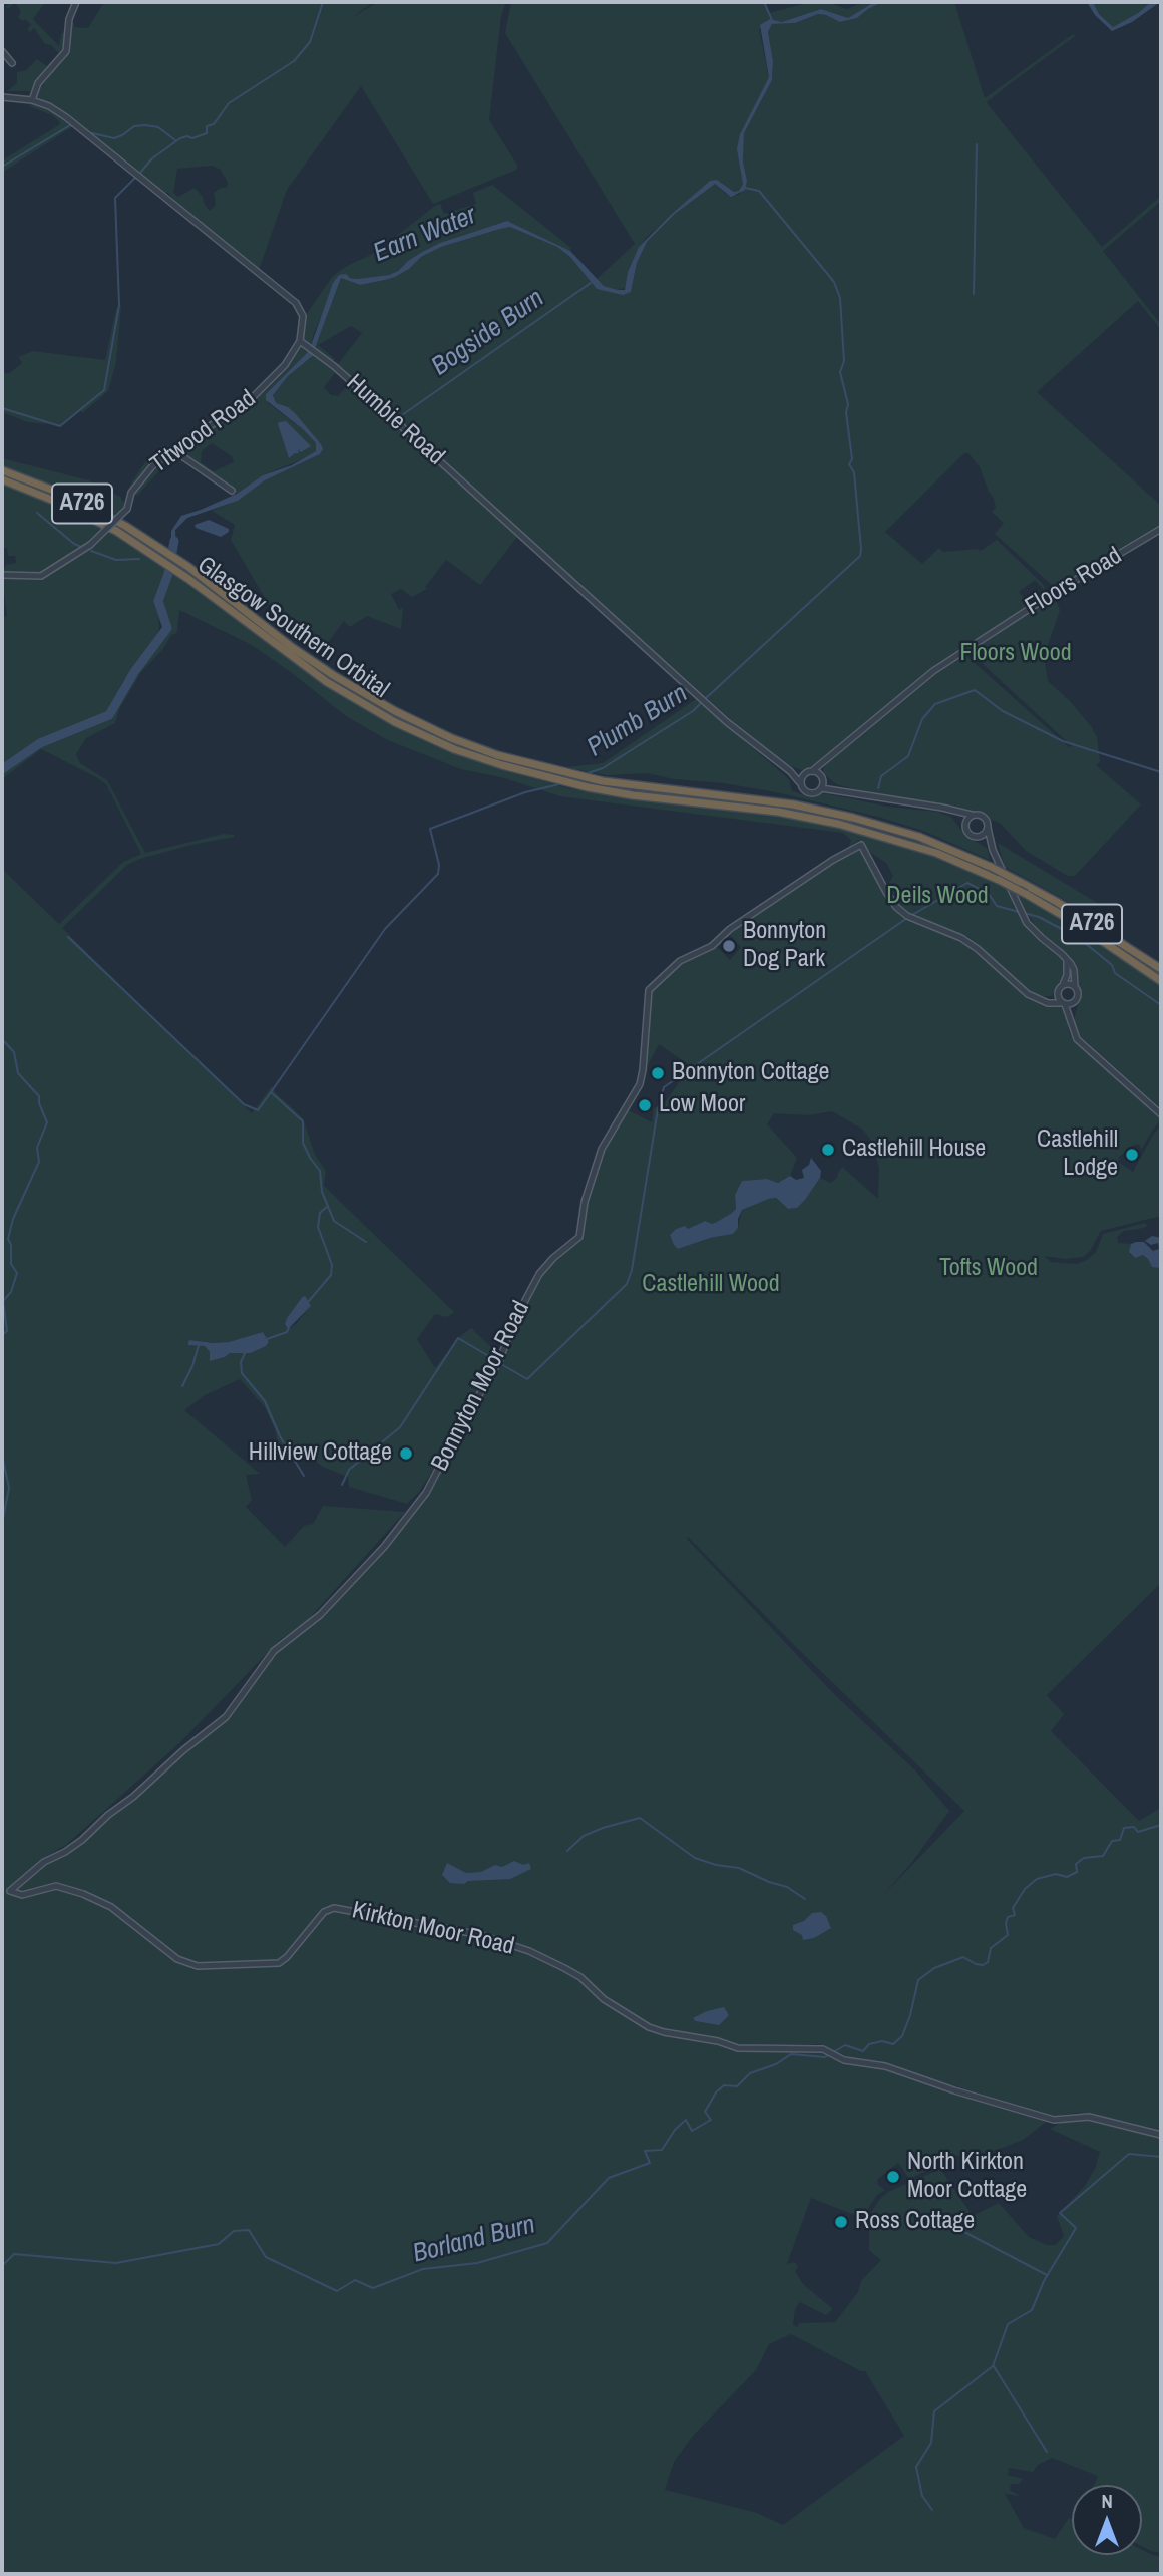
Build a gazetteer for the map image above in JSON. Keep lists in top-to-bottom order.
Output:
{
  "streets": {
    "highway": ["A726", "Glasgow Southern Orbital"],
    "street": [
      "Humbie Road",
      "Titwood Road",
      "Floors Road",
      "Bonnyton Moor Road",
      "Kirkton Moor Road"
    ]
  },
  "crossings": [
    ["Humbie Road", "Titwood Road"],
    ["Humbie Road", "Floors Road"],
    ["Bonnyton Moor Road", "Kirkton Moor Road"]
  ],
  "water": [
    "Earn Water",
    "Bogside Burn",
    "Plumb Burn",
    "Borland Burn"
  ],
  "parks": [
    "Floors Wood",
    "Deils Wood",
    "Tofts Wood",
    "Castlehill Wood"
  ],
  "places": [
    "Bonnyton Dog Park",
    "Bonnyton Cottage",
    "Low Moor",
    "Castlehill House",
    "Castlehill Lodge",
    "Hillview Cottage",
    "North Kirkton Moor Cottage",
    "Ross Cottage"
  ],
  "north": "top"
}
